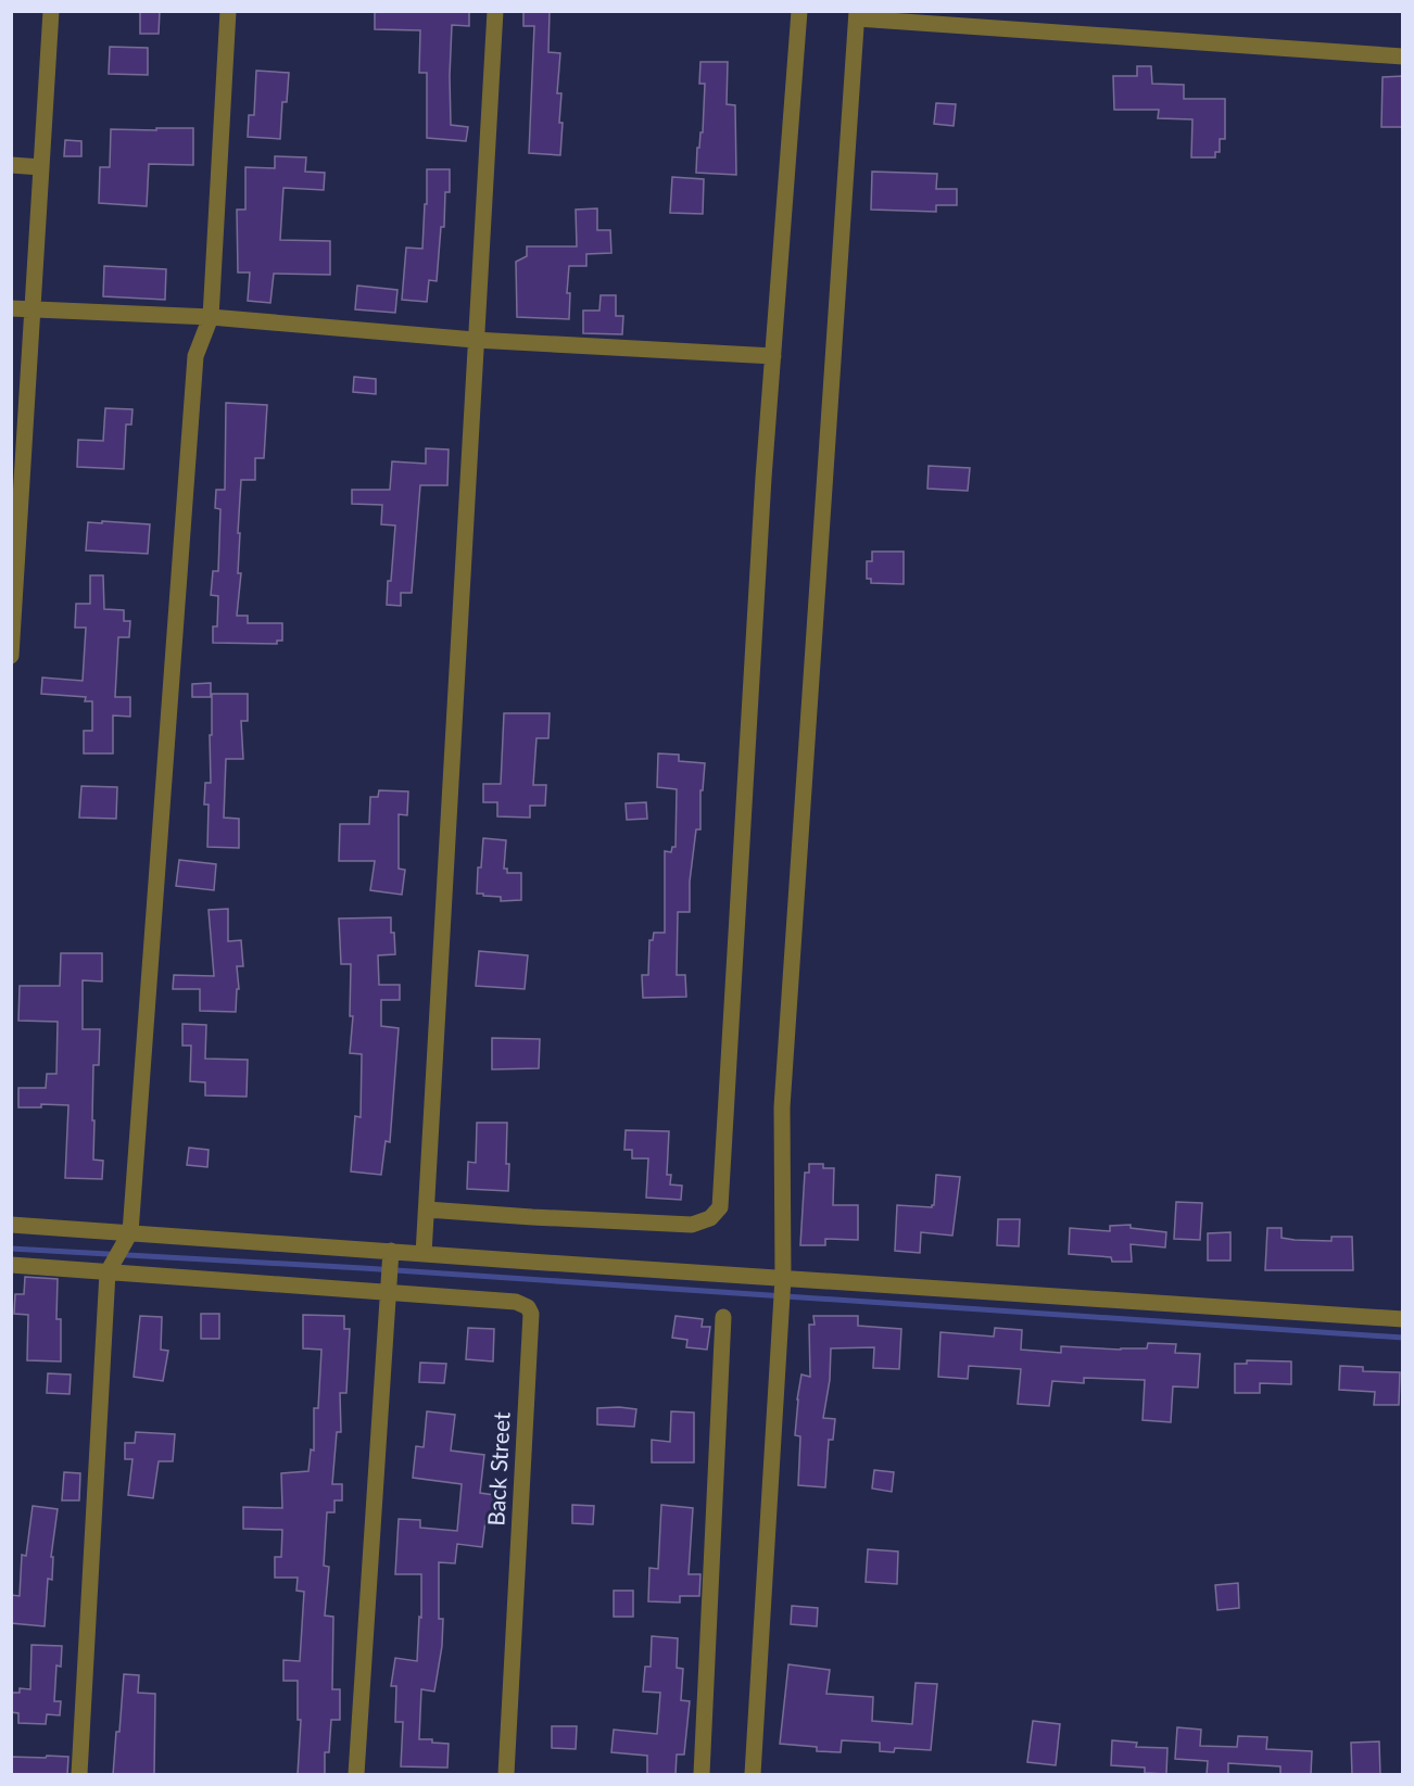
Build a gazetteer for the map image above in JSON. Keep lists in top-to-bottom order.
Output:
{
  "streets": {
    "street": ["Back Street"]
  }
}
